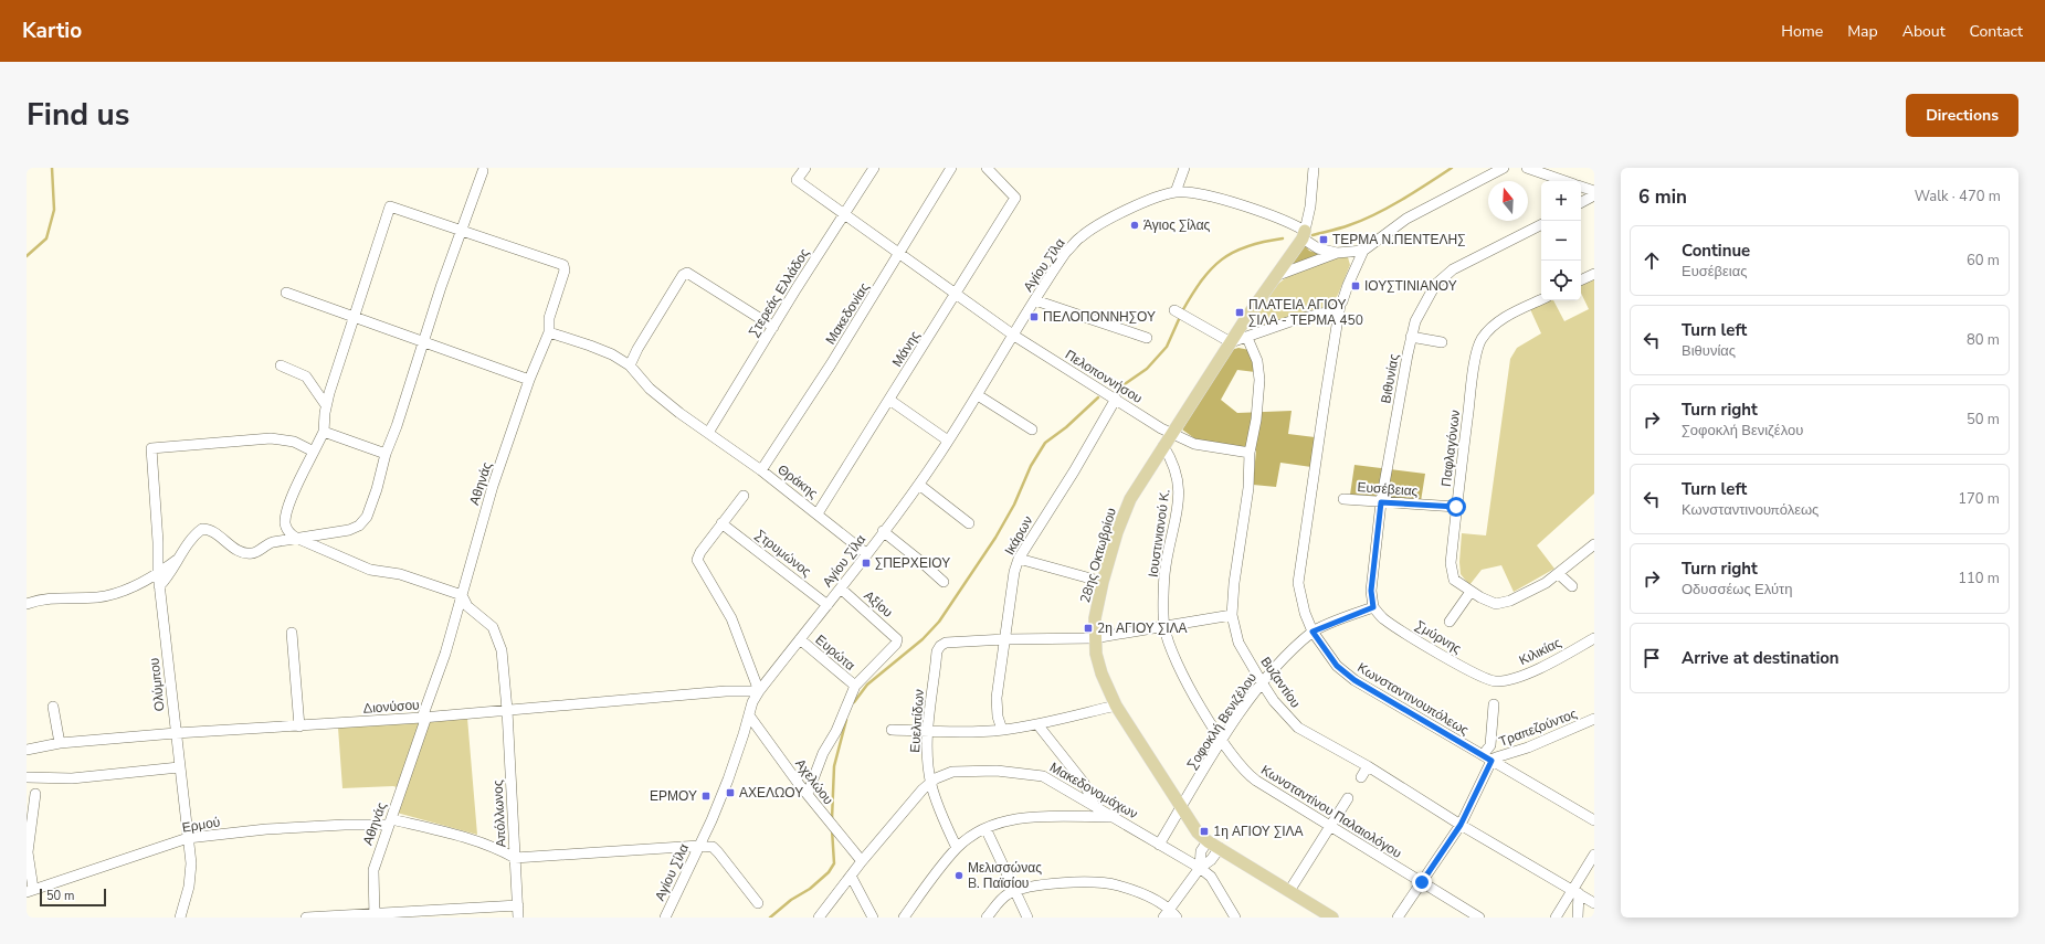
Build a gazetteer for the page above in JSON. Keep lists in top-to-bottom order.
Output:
{
  "streets": {
    "main road": ["28ης Οκτωβρίου"],
    "street": [
      "Αγίου Σίλα",
      "Στερεάς Ελλάδος",
      "Μακεδονίας",
      "Μάνης",
      "Πελοποννήσου",
      "Βιθυνίας",
      "Παφλαγόνων",
      "Θράκης",
      "Αθηνάς",
      "Ευσέβειας",
      "Ιουστινιανού Κ.",
      "Ικάρων",
      "Στρυμώνος",
      "Αξίου",
      "Σμύρνης",
      "Κιλικίας",
      "Ευρώτα",
      "Βυζαντίου",
      "Ολύμπου",
      "Κωνσταντινουπόλεως",
      "Διονύσου",
      "Ευελπίδων",
      "Σοφοκλή Βενιζέλου",
      "Τραπεζούντος",
      "Αχελώου",
      "Μακεδονομάχων",
      "Κωνσταντίνου Παλαιολόγου",
      "Απόλλωνος",
      "Ερμού"
    ]
  },
  "crossings": [
    ["Αγίου Σίλα", "Πελοποννήσου"],
    ["Αγίου Σίλα", "Θράκης"],
    ["Αγίου Σίλα", "Στρυμώνος"],
    ["Αγίου Σίλα", "Αξίου"],
    ["Αγίου Σίλα", "Ευρώτα"],
    ["Αγίου Σίλα", "Διονύσου"],
    ["Αγίου Σίλα", "Αχελώου"],
    ["Στερεάς Ελλάδος", "Πελοποννήσου"],
    ["Στερεάς Ελλάδος", "Θράκης"],
    ["Μακεδονίας", "Πελοποννήσου"],
    ["Μακεδονίας", "Θράκης"],
    ["Μάνης", "Πελοποννήσου"],
    ["Μάνης", "Θράκης"],
    ["Πελοποννήσου", "Ικάρων"],
    ["Πελοποννήσου", "28ης Οκτωβρίου"],
    ["Πελοποννήσου", "Βυζαντίου"],
    ["Βιθυνίας", "Ευσέβειας"],
    ["Βιθυνίας", "Σμύρνης"],
    ["Βιθυνίας", "Σοφοκλή Βενιζέλου"],
    ["Παφλαγόνων", "Ευσέβειας"],
    ["Θράκης", "Αθηνάς"],
    ["Αθηνάς", "Διονύσου"],
    ["Αθηνάς", "Απόλλωνος"],
    ["Αθηνάς", "Ερμού"],
    ["Ιουστινιανού Κ.", "28ης Οκτωβρίου"],
    ["Ιουστινιανού Κ.", "Ευελπίδων"],
    ["Ιουστινιανού Κ.", "Κωνσταντίνου Παλαιολόγου"],
    ["Ικάρων", "Ευελπίδων"],
    ["28ης Οκτωβρίου", "Ευελπίδων"],
    ["28ης Οκτωβρίου", "Σοφοκλή Βενιζέλου"],
    ["Αξίου", "Ευρώτα"],
    ["Σμύρνης", "Κιλικίας"],
    ["Σμύρνης", "Σοφοκλή Βενιζέλου"],
    ["Βυζαντίου", "Ευελπίδων"],
    ["Βυζαντίου", "Σοφοκλή Βενιζέλου"],
    ["Ολύμπου", "Διονύσου"],
    ["Ολύμπου", "Ερμού"],
    ["Κωνσταντινουπόλεως", "Σοφοκλή Βενιζέλου"],
    ["Κωνσταντινουπόλεως", "Τραπεζούντος"],
    ["Διονύσου", "Απόλλωνος"],
    ["Ευελπίδων", "Μακεδονομάχων"],
    ["Ευελπίδων", "Κωνσταντίνου Παλαιολόγου"],
    ["Σοφοκλή Βενιζέλου", "Μακεδονομάχων"],
    ["Σοφοκλή Βενιζέλου", "Κωνσταντίνου Παλαιολόγου"],
    ["Αχελώου", "Μακεδονομάχων"],
    ["Απόλλωνος", "Ερμού"]
  ],
  "places": {
    "other": ["Άγιος Σίλας", "Μελισσώνας B. Παϊσίου"],
    "transit": [
      "ΤΕΡΜΑ Ν.ΠΕΝΤΕΛΗΣ",
      "ΙΟΥΣΤΙΝΙΑΝΟΥ",
      "ΠΛΑΤΕΙΑ ΑΓΙΟΥ ΣΙΛΑ - ΤΕΡΜΑ 450",
      "ΠΕΛΟΠΟΝΝΗΣΟΥ",
      "ΣΠΕΡΧΕΙΟΥ",
      "2η ΑΓΙΟΥ ΣΙΛΑ",
      "ΑΧΕΛΩΟΥ",
      "ΕΡΜΟΥ",
      "1η ΑΓΙΟΥ ΣΙΛΑ"
    ]
  },
  "scale_bar": "50 m",
  "north": "top",
  "page": {
    "header": "Kartio",
    "nav": [
      "Home",
      "Map",
      "About",
      "Contact"
    ],
    "title": "Find us",
    "buttons": "Directions",
    "heading": ["6 min", "Walk · 470 m"],
    "map_buttons": ["+", "−"],
    "list": [
      ["Continue", "Ευσέβειας", "60 m"],
      ["Turn left", "Βιθυνίας", "80 m"],
      ["Turn right", "Σοφοκλή Βενιζέλου", "50 m"],
      ["Turn left", "Κωνσταντινουπόλεως", "170 m"],
      ["Turn right", "Οδυσσέως Ελύτη", "110 m"],
      "Arrive at destination"
    ],
    "scale": "50 m"
  }
}
